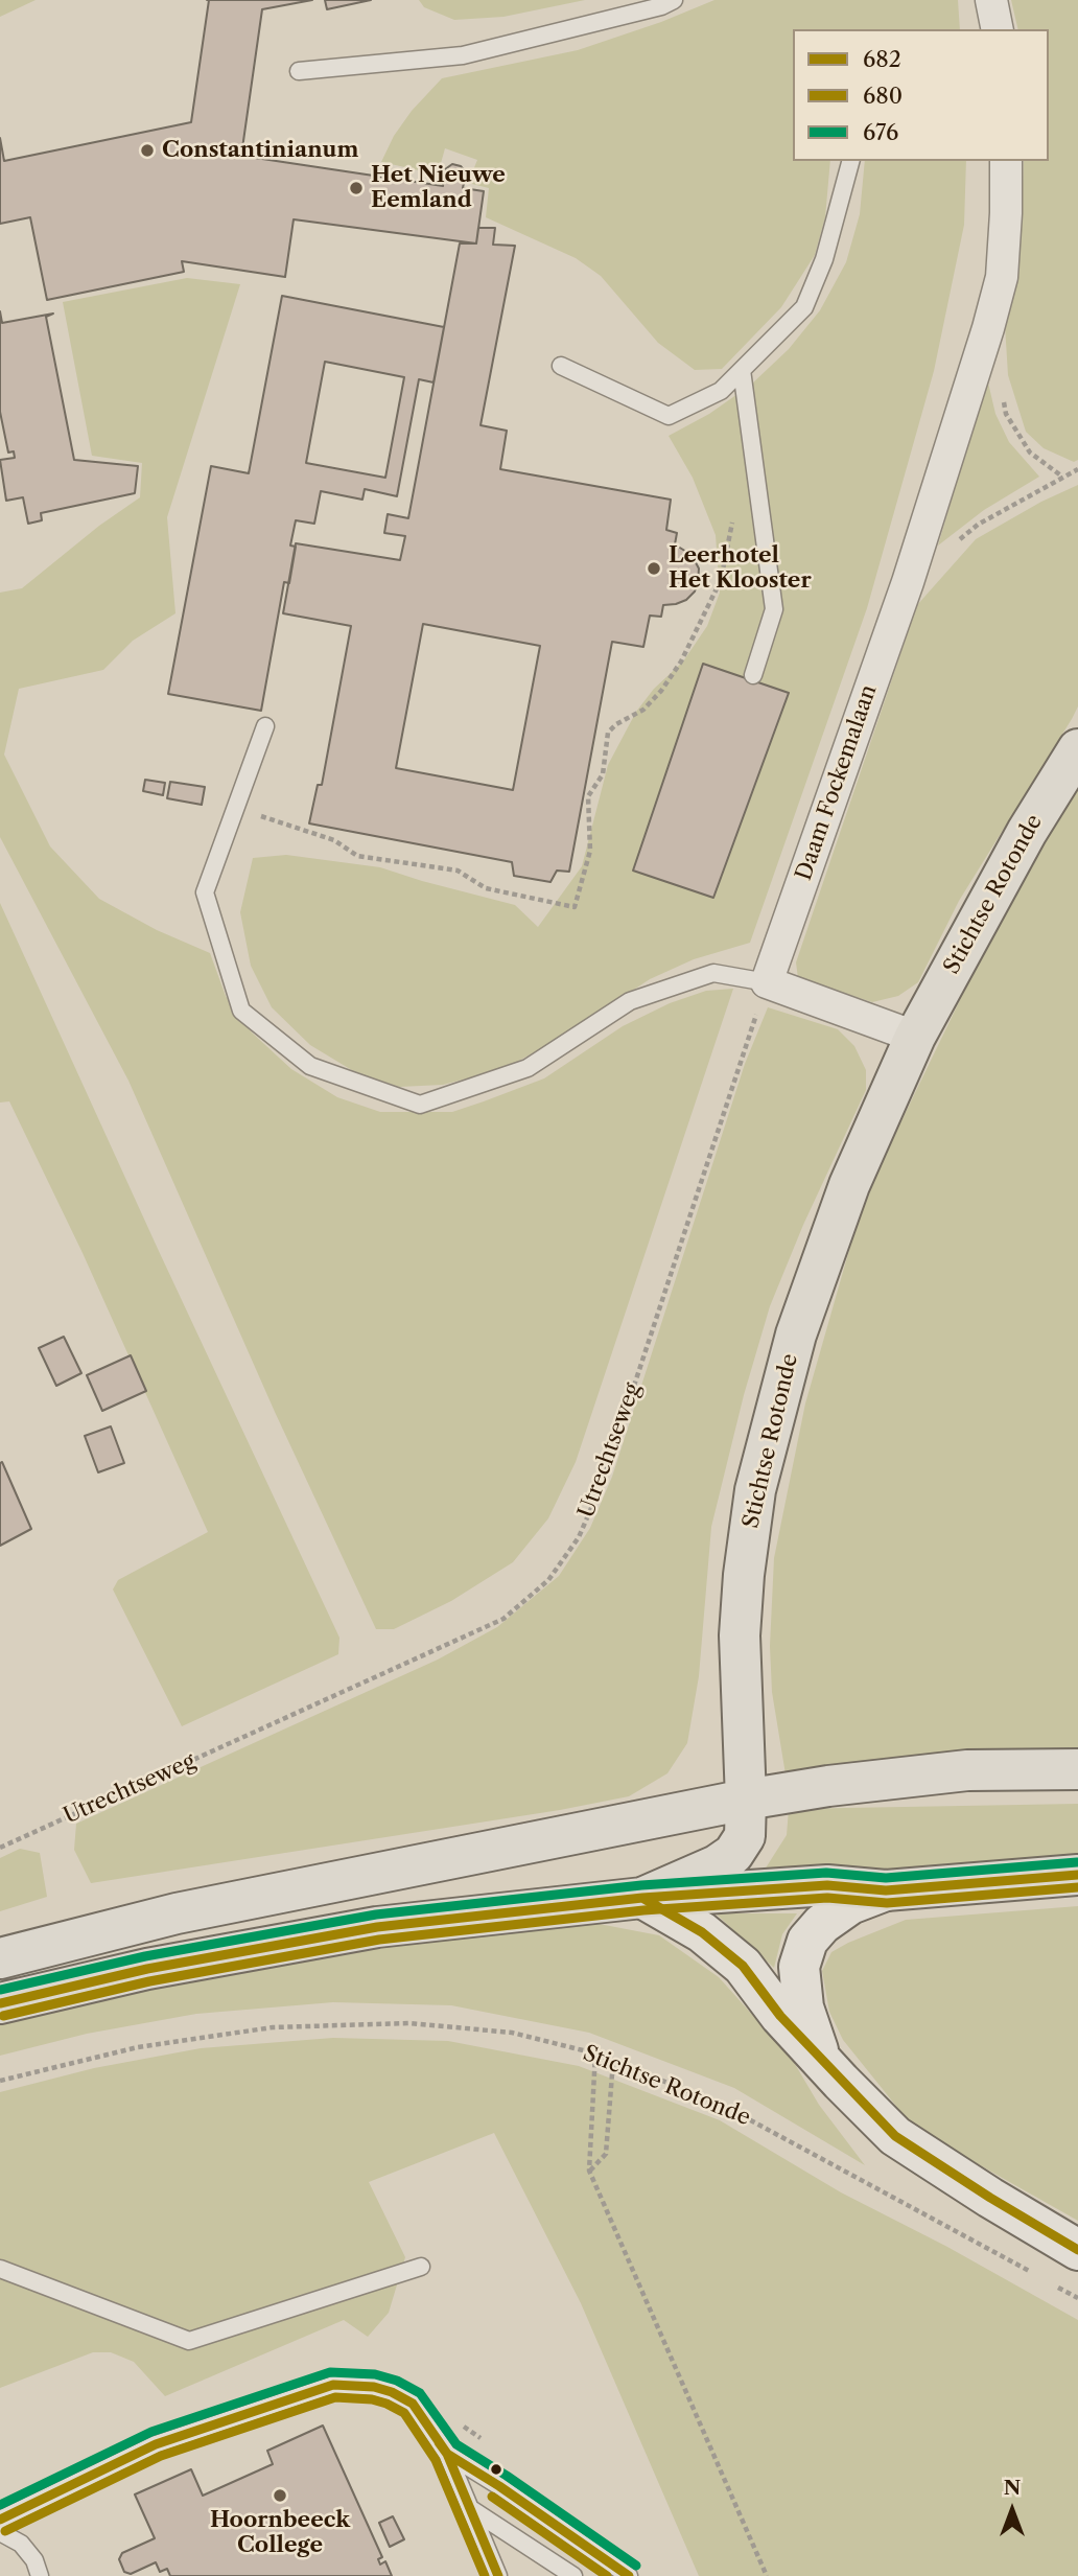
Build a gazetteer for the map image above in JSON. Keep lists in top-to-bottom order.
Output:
{
  "streets": {
    "main road": ["Stichtse Rotonde"],
    "street": ["Daam Fockemalaan"],
    "path": ["Utrechtseweg"]
  },
  "crossings": [
    ["Daam Fockemalaan", "Utrechtseweg"]
  ],
  "places": [
    "Constantinianum",
    "Het Nieuwe Eemland",
    "Leerhotel Het Klooster",
    "Hoornbeeck College"
  ],
  "lines": ["transit line 676", "transit line 682", "transit line 680"],
  "legend": ["682", "680", "676"],
  "north": "top"
}
